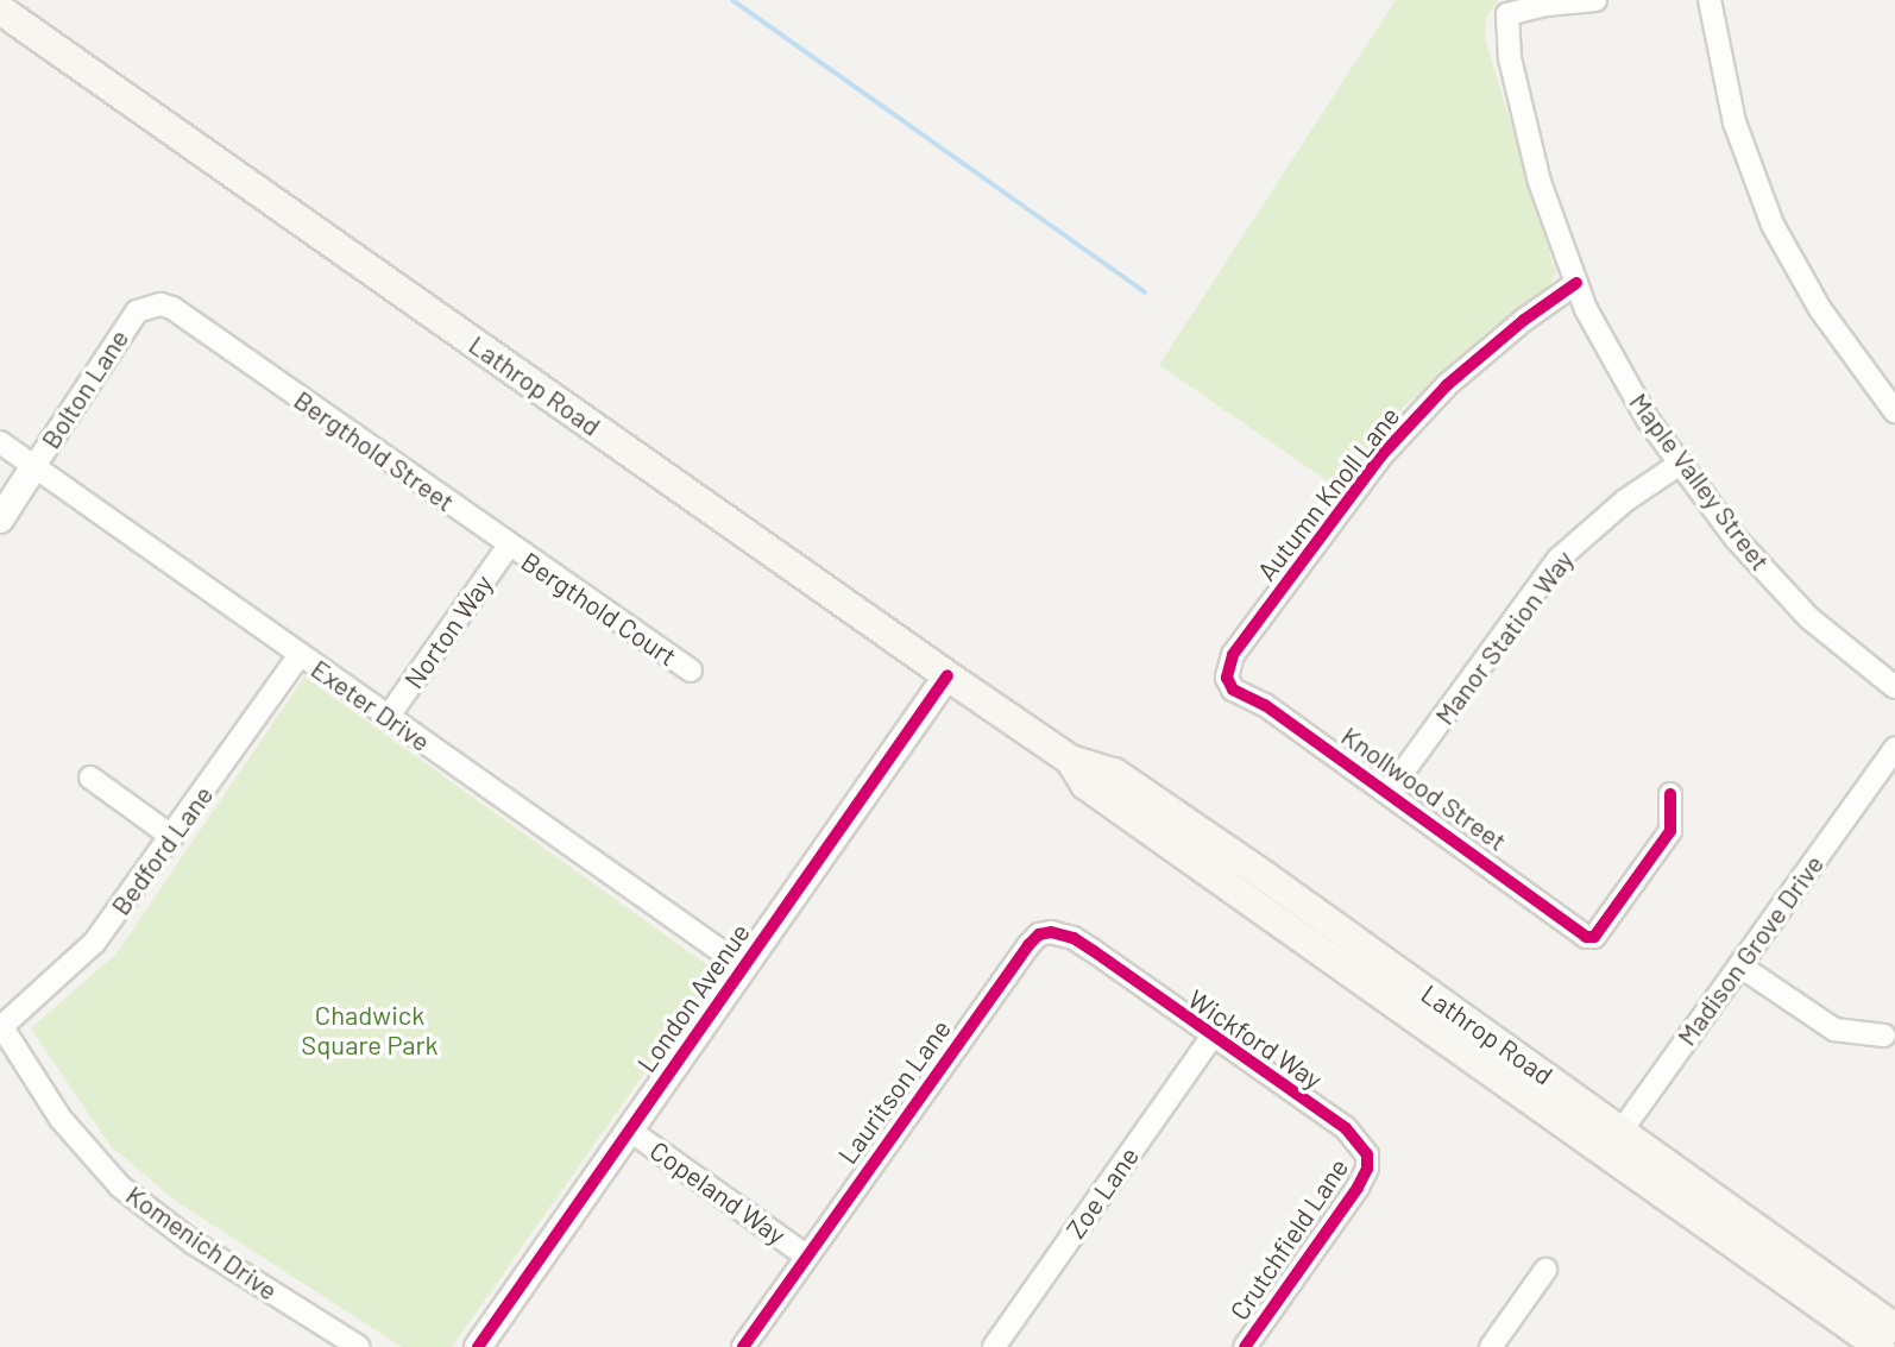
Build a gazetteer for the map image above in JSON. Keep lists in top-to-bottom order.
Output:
{
  "streets": {
    "main road": ["Lathrop Road"],
    "street": [
      "Bolton Lane",
      "Bergthold Street",
      "Maple Valley Street",
      "Autumn Knoll Lane",
      "Bergthold Court",
      "Norton Way",
      "Manor Station Way",
      "Exeter Drive",
      "Knollwood Street",
      "Bedford Lane",
      "Madison Grove Drive",
      "London Avenue",
      "Wickford Way",
      "Lauritson Lane",
      "Copeland Way",
      "Zoe Lane",
      "Crutchfield Lane",
      "Komenich Drive"
    ]
  },
  "crossings": [
    ["Lathrop Road", "Madison Grove Drive"],
    ["Lathrop Road", "London Avenue"],
    ["Bolton Lane", "Bergthold Street"],
    ["Bolton Lane", "Exeter Drive"],
    ["Bergthold Street", "Bergthold Court"],
    ["Bergthold Street", "Norton Way"],
    ["Maple Valley Street", "Autumn Knoll Lane"],
    ["Maple Valley Street", "Manor Station Way"],
    ["Autumn Knoll Lane", "Knollwood Street"],
    ["Bergthold Court", "Norton Way"],
    ["Norton Way", "Exeter Drive"],
    ["Manor Station Way", "Knollwood Street"],
    ["Exeter Drive", "Bedford Lane"],
    ["Exeter Drive", "London Avenue"],
    ["Bedford Lane", "Komenich Drive"],
    ["London Avenue", "Copeland Way"],
    ["Wickford Way", "Lauritson Lane"],
    ["Wickford Way", "Zoe Lane"],
    ["Wickford Way", "Crutchfield Lane"],
    ["Lauritson Lane", "Copeland Way"]
  ],
  "parks": ["Chadwick Square Park"]
}
